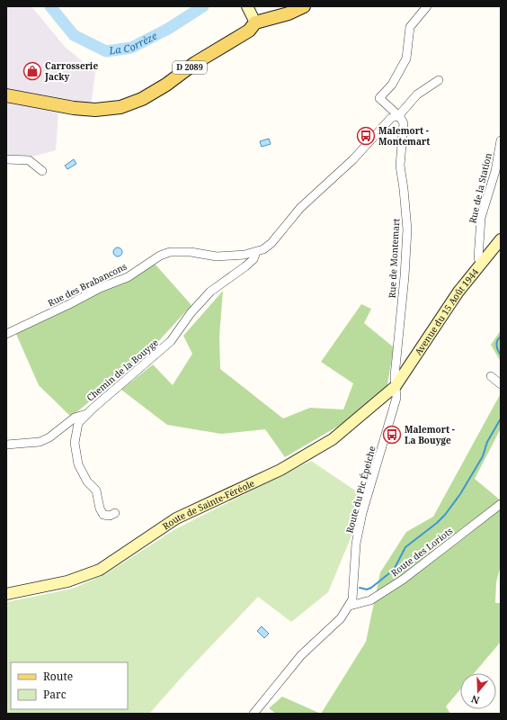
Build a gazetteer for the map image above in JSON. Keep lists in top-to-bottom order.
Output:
{
  "streets": {
    "main road": ["D 2089", "Avenue du 15 Août 1944", "Route de Sainte-Féréole"],
    "street": [
      "Rue de la Station",
      "Rue de Montemart",
      "Rue des Brabancons",
      "Chemin de la Bouyge",
      "Route du Pic Épeiche",
      "Route des Loriots"
    ]
  },
  "crossings": [
    ["Rue de la Station", "Avenue du 15 Août 1944"],
    ["Rue de Montemart", "Rue des Brabancons"],
    ["Rue de Montemart", "Avenue du 15 Août 1944"],
    ["Rue de Montemart", "Route du Pic Épeiche"],
    ["Rue de Montemart", "Route de Sainte-Féréole"],
    ["Rue des Brabancons", "Chemin de la Bouyge"],
    ["Avenue du 15 Août 1944", "Route du Pic Épeiche"],
    ["Avenue du 15 Août 1944", "Route de Sainte-Féréole"],
    ["Route du Pic Épeiche", "Route de Sainte-Féréole"],
    ["Route du Pic Épeiche", "Route des Loriots"]
  ],
  "water": ["La Corrèze"],
  "places": {
    "shop": ["Carrosserie Jacky"],
    "bus stop": ["Malemort - Montemart", "Malemort - La Bouyge"]
  },
  "legend": ["Route", "Parc"],
  "north": "bottom"
}
